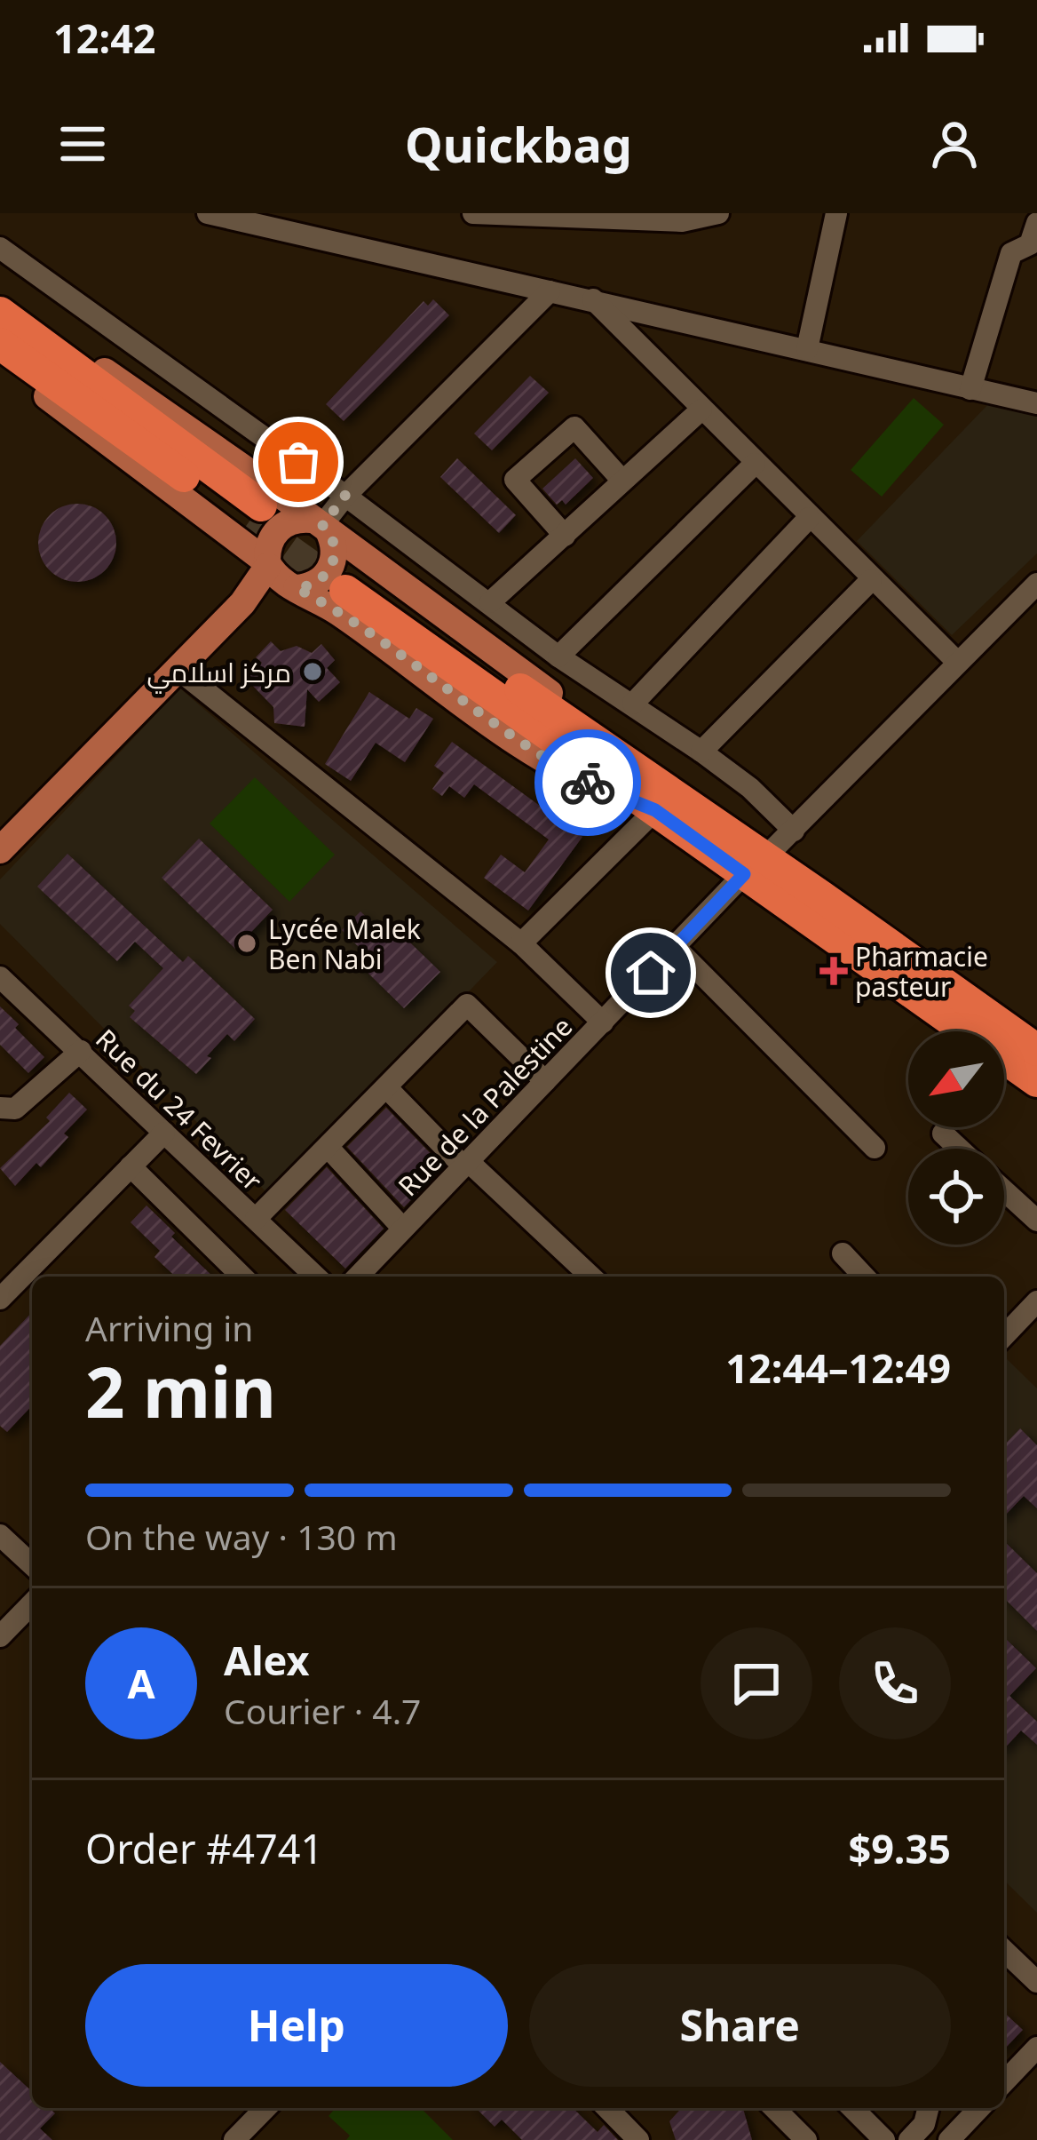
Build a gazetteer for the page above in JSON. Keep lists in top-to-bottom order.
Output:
{
  "streets": {
    "street": ["Rue de la Palestine", "Rue du 24 Fevrier"]
  },
  "places": {
    "other": ["مركز اسلامي", "Lycée Malek Ben Nabi"],
    "health": ["Pharmacie pasteur"]
  },
  "north": "bottom left",
  "page": {
    "status": "12:42",
    "header": "Quickbag",
    "heading": ["2 min", "Arriving in", "12:44–12:49"],
    "panel": [
      "Alex",
      "Courier · 4.7",
      "Order #4741",
      "$9.35"
    ],
    "bar": "On the way · 130 m",
    "round": "A",
    "buttons": ["Help", "Share"]
  }
}
